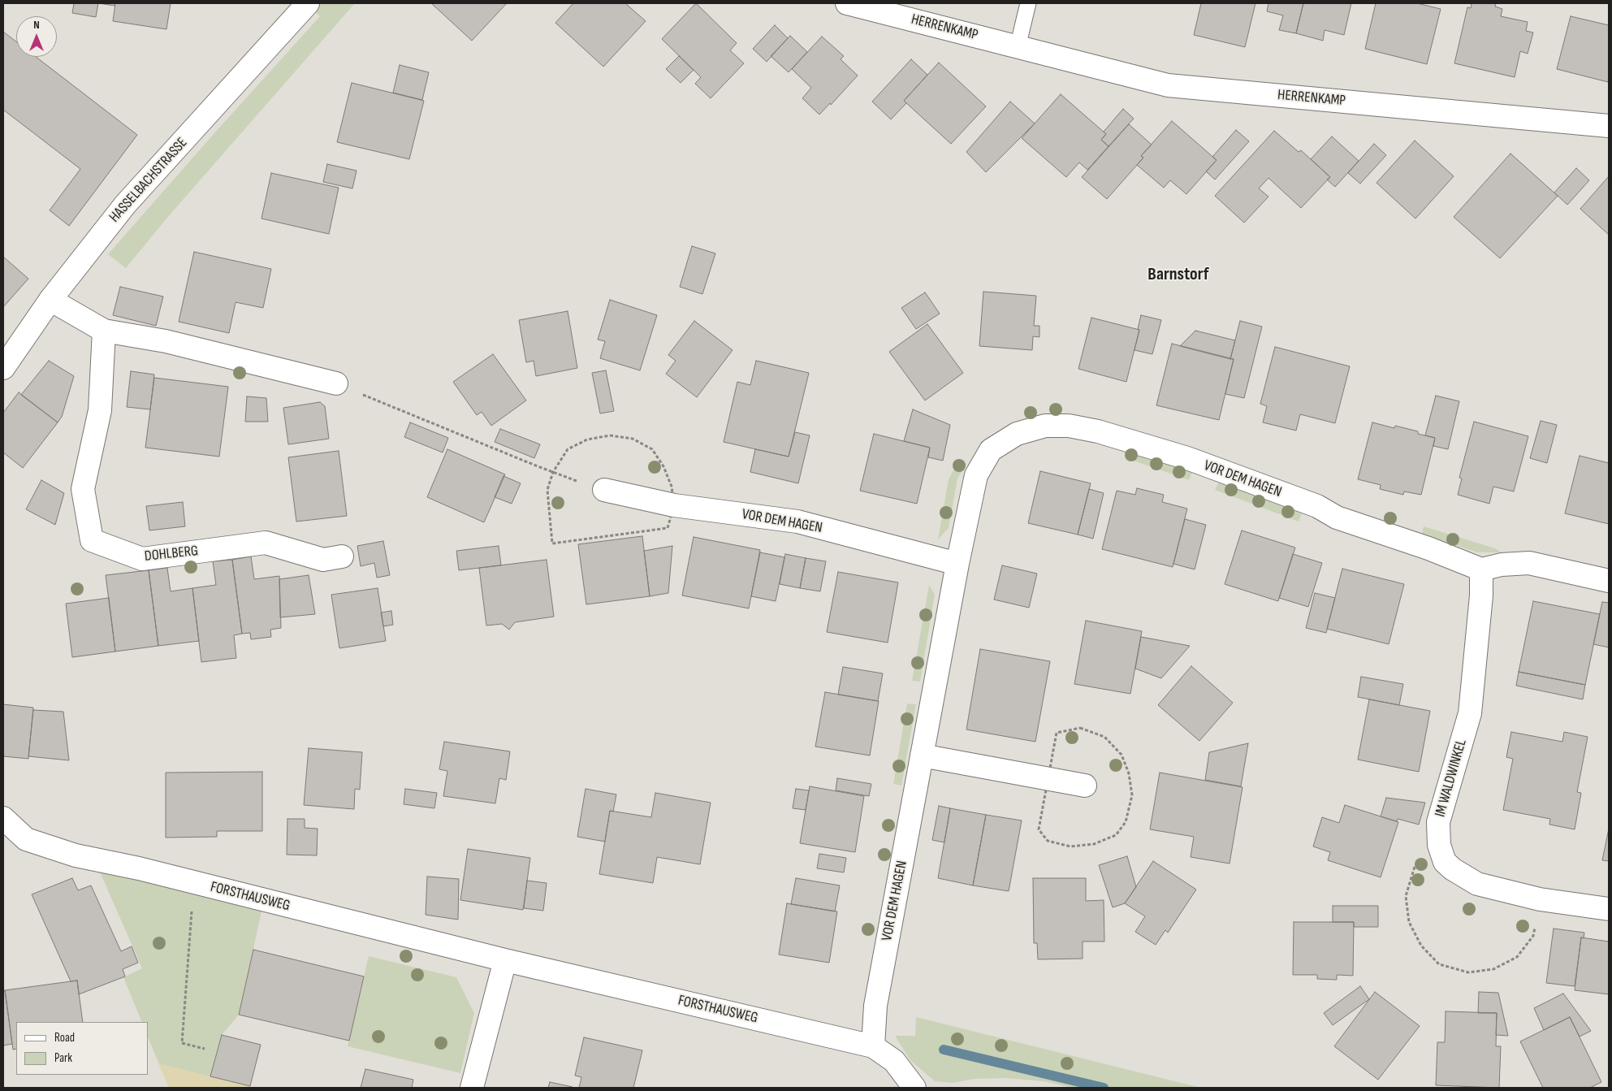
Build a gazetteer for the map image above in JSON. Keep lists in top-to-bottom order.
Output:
{
  "streets": {
    "street": [
      "HERRENKAMP",
      "HASSELBACHSTRASSE",
      "VOR DEM HAGEN",
      "DOHLBERG",
      "IM WALDWINKEL",
      "FORSTHAUSWEG"
    ]
  },
  "crossings": [
    ["VOR DEM HAGEN", "IM WALDWINKEL"],
    ["VOR DEM HAGEN", "FORSTHAUSWEG"]
  ],
  "districts": ["Barnstorf"],
  "legend": ["Road", "Park"],
  "north": "top"
}
